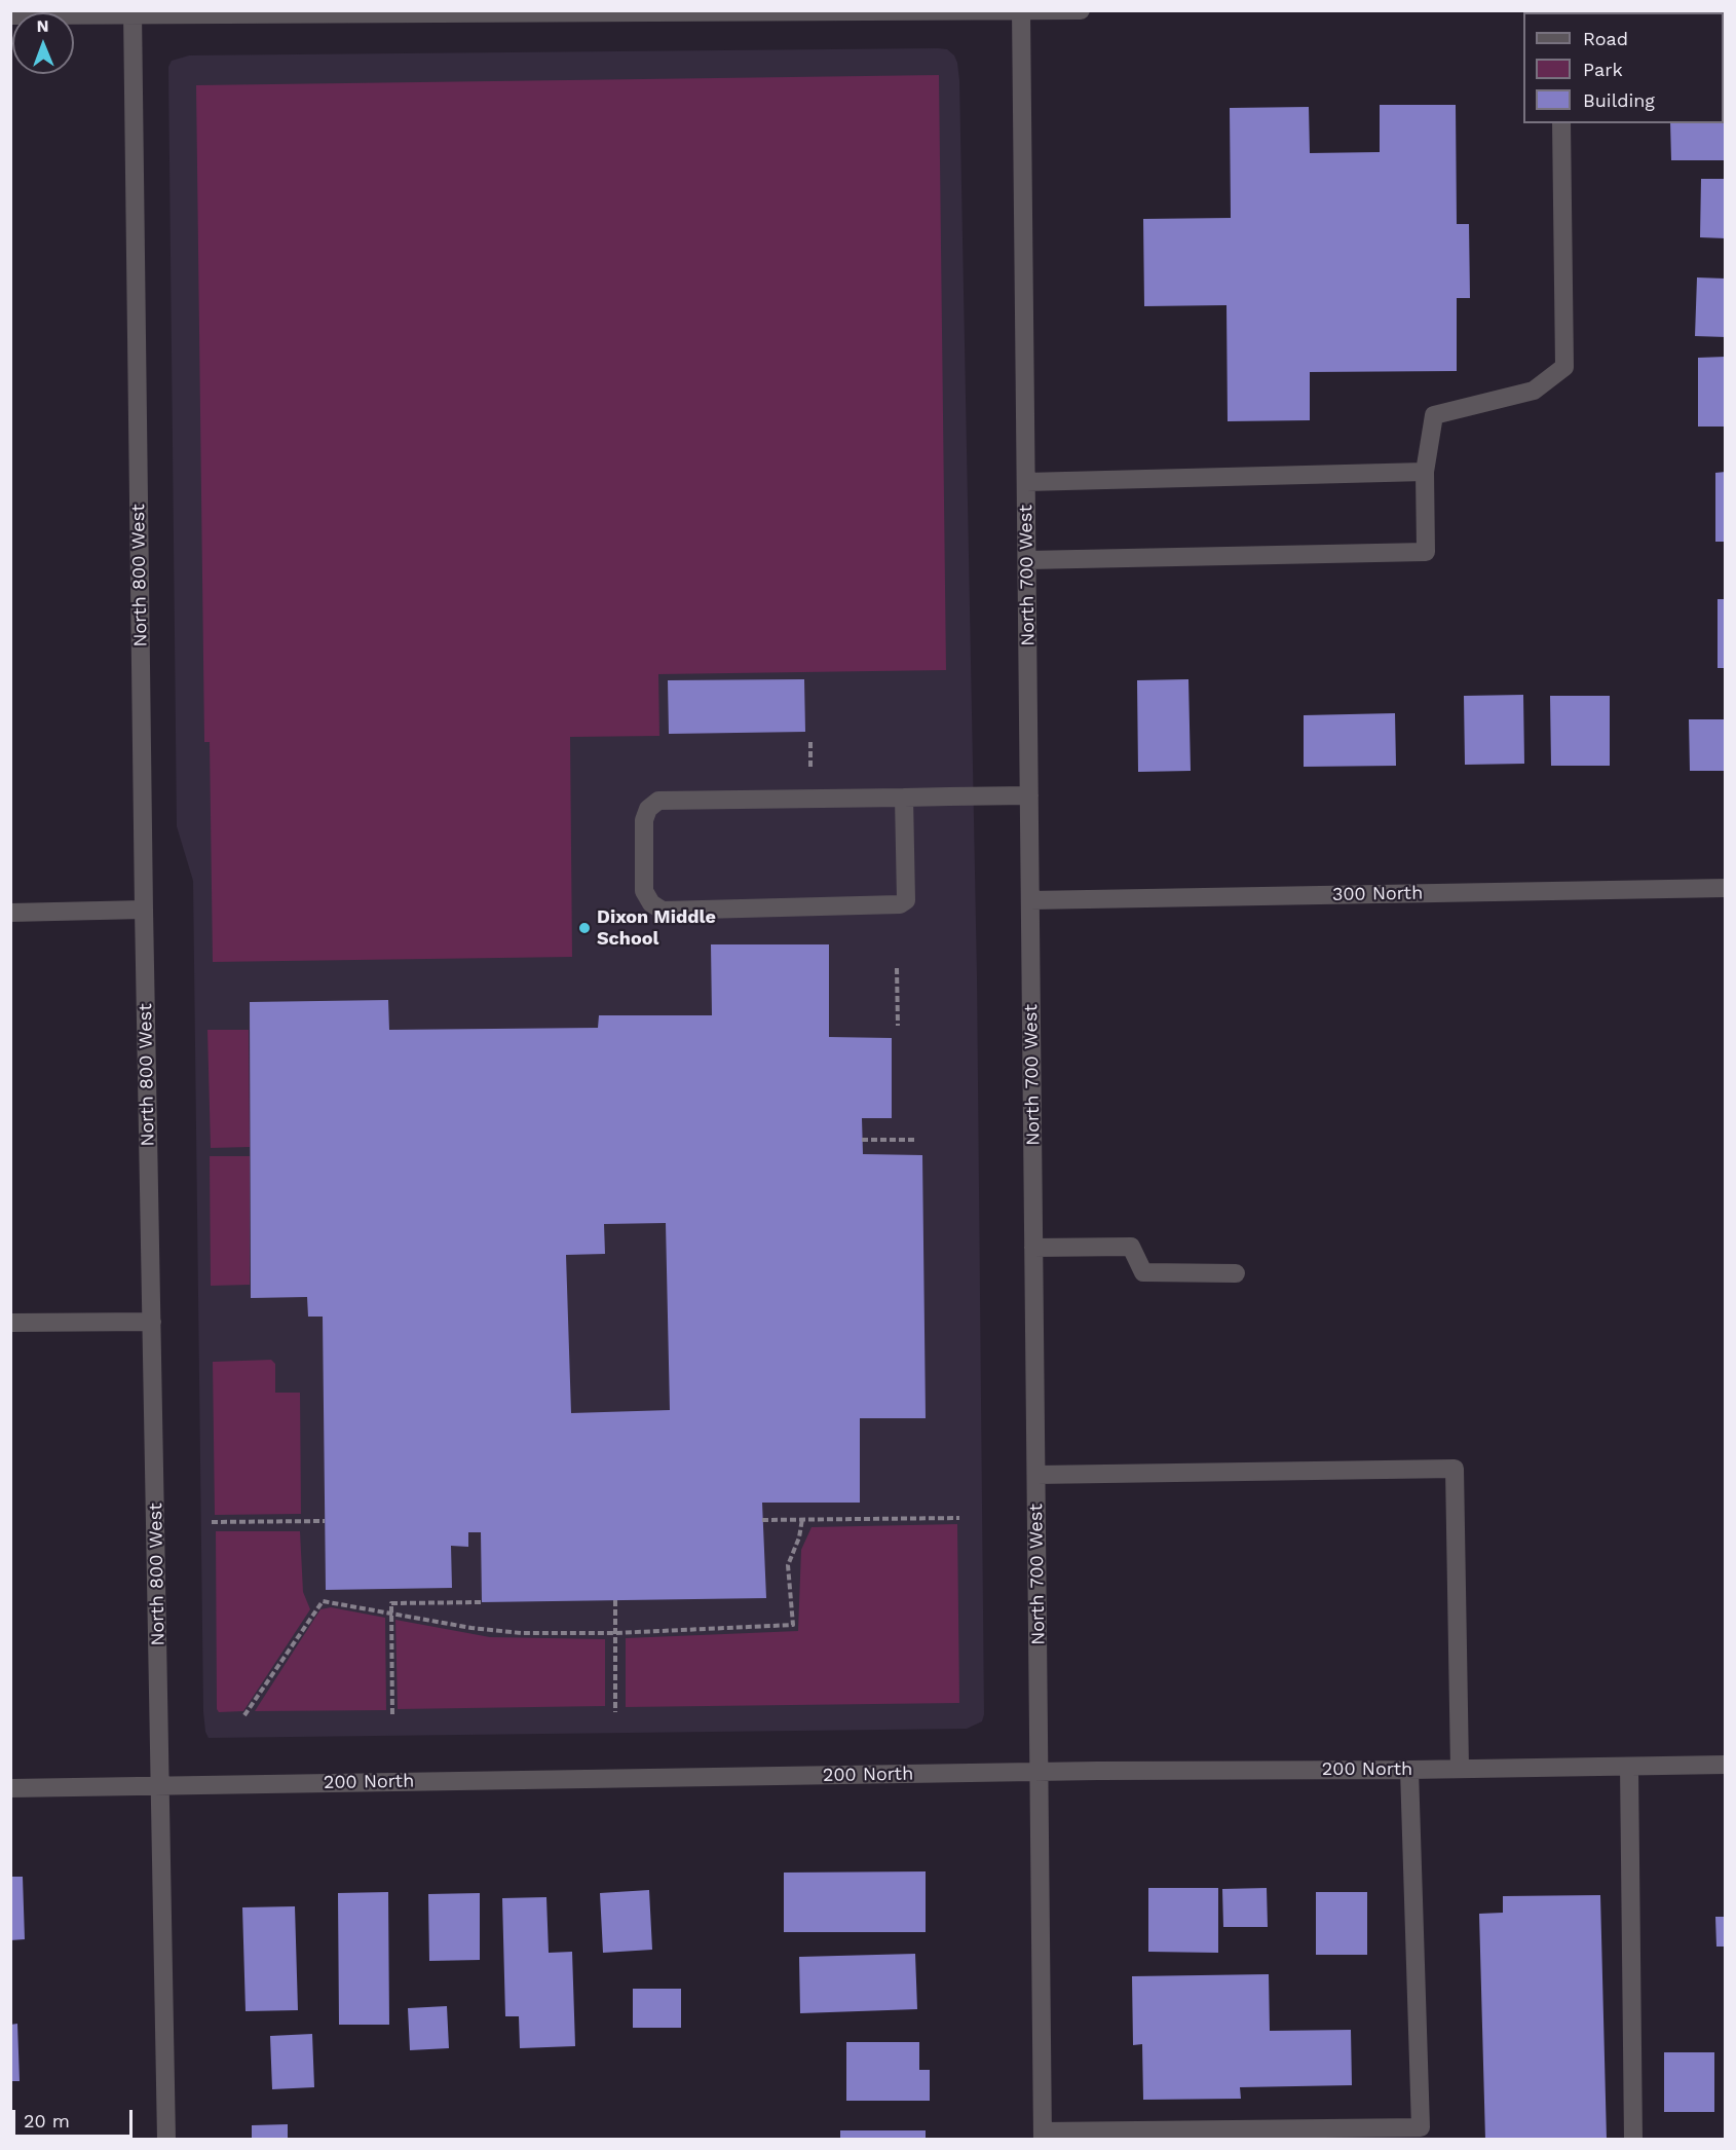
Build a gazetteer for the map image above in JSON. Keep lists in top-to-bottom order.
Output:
{
  "streets": {
    "street": [
      "North 800 West",
      "North 700 West",
      "300 North",
      "200 North"
    ]
  },
  "crossings": [
    ["North 800 West", "200 North"],
    ["North 700 West", "300 North"],
    ["North 700 West", "200 North"]
  ],
  "places": ["Dixon Middle School"],
  "legend": ["Road", "Park", "Building"],
  "scale_bar": "20 m",
  "north": "top"
}
